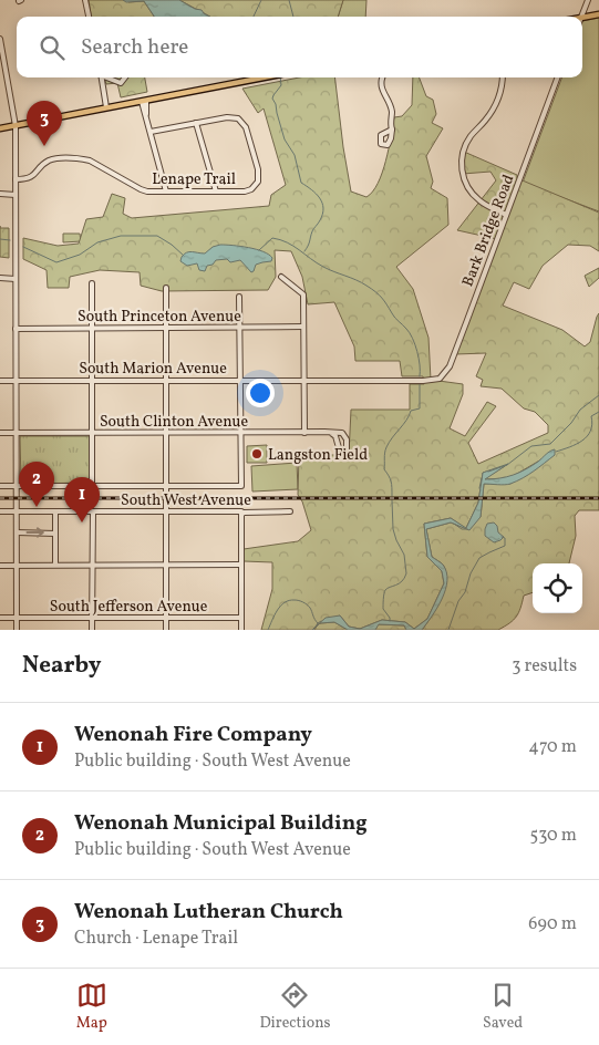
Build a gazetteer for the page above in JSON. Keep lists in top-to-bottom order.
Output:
{
  "streets": {
    "street": [
      "Lenape Trail",
      "Bark Bridge Road",
      "South Princeton Avenue",
      "South Marion Avenue",
      "South Clinton Avenue",
      "South West Avenue",
      "South Jefferson Avenue"
    ]
  },
  "crossings": [
    ["Bark Bridge Road", "South Marion Avenue"]
  ],
  "places": ["Langston Field"],
  "page": {
    "search": "Search here",
    "pins": ["3", "2", "1"],
    "heading": ["Nearby", "3 results"],
    "list": [
      {
        "mark": "1",
        "name": "Wenonah Fire Company",
        "note": "Public building · South West Avenue",
        "value": "470 m"
      },
      {
        "mark": "2",
        "name": "Wenonah Municipal Building",
        "note": "Public building · South West Avenue",
        "value": "530 m"
      },
      {
        "mark": "3",
        "name": "Wenonah Lutheran Church",
        "note": "Church · Lenape Trail",
        "value": "690 m"
      }
    ],
    "nav": ["Map", "Directions", "Saved"]
  }
}
